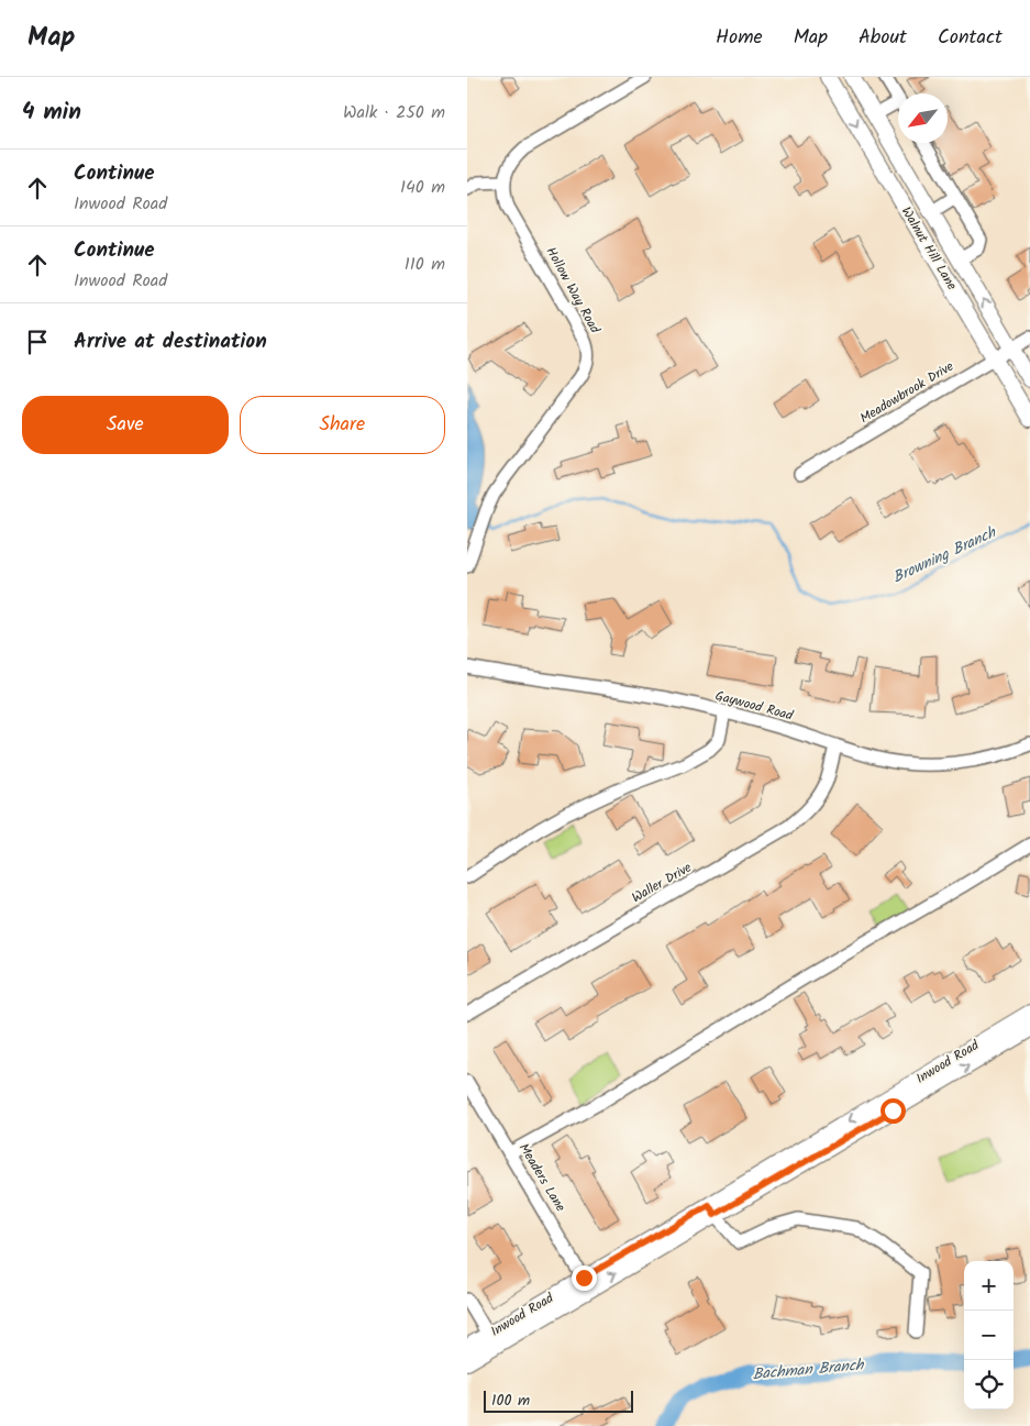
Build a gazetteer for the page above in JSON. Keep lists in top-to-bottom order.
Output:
{
  "streets": {
    "main road": ["Walnut Hill Lane", "Inwood Road"],
    "street": [
      "Hollow Way Road",
      "Meadowbrook Drive",
      "Gaywood Road",
      "Waller Drive",
      "Meaders Lane"
    ]
  },
  "crossings": [
    ["Walnut Hill Lane", "Meadowbrook Drive"],
    ["Gaywood Road", "Waller Drive"],
    ["Inwood Road", "Meaders Lane"]
  ],
  "water": ["Browning Branch", "Bachman Branch"],
  "scale_bar": "100 m",
  "north": "bottom left",
  "page": {
    "header": "Map",
    "nav": [
      "Home",
      "Map",
      "About",
      "Contact"
    ],
    "heading": ["4 min", "Walk · 250 m"],
    "list": [
      ["Continue", "Inwood Road", "140 m"],
      ["Continue", "Inwood Road", "110 m"],
      "Arrive at destination"
    ],
    "buttons": ["Save", "Share"],
    "map_buttons": ["+", "−"],
    "scale": "100 m"
  }
}
